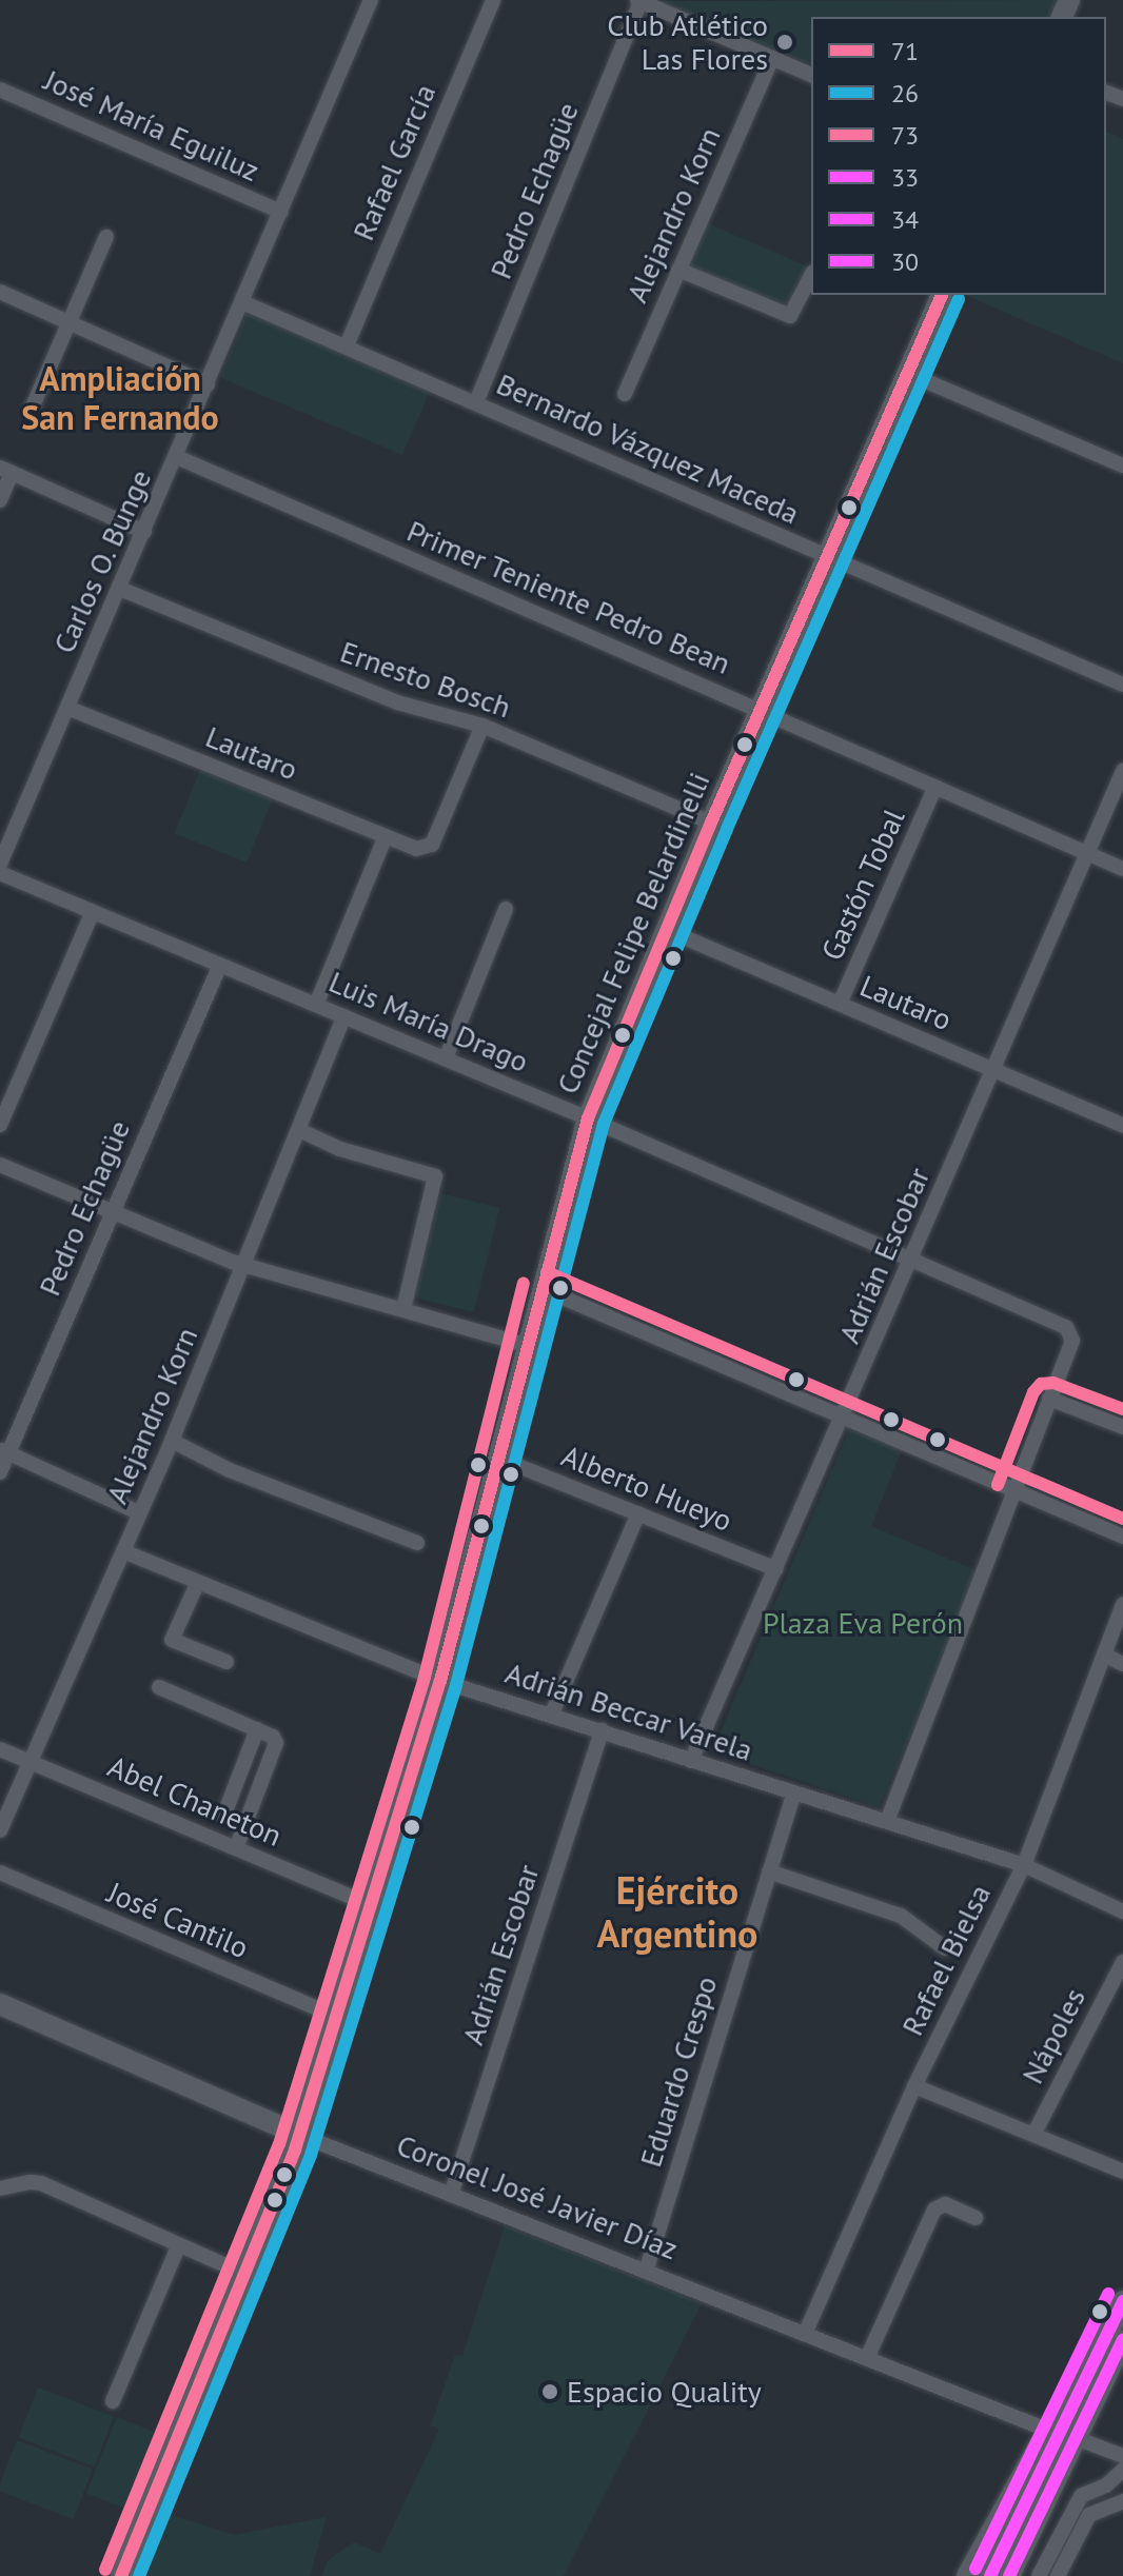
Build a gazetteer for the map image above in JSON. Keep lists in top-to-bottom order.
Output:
{
  "streets": {
    "main road": ["Concejal Felipe Belardinelli", "Coronel José Javier Díaz"],
    "street": [
      "José María Eguiluz",
      "Rafael García",
      "Pedro Echagüe",
      "Alejandro Korn",
      "Bernardo Vázquez Maceda",
      "Carlos O. Bunge",
      "Primer Teniente Pedro Bean",
      "Ernesto Bosch",
      "Lautaro",
      "Gastón Tobal",
      "Luis María Drago",
      "Adrián Escobar",
      "Alberto Hueyo",
      "Adrián Beccar Varela",
      "Abel Chaneton",
      "José Cantilo",
      "Rafael Bielsa",
      "Nápoles",
      "Eduardo Crespo"
    ]
  },
  "crossings": [
    ["José María Eguiluz", "Carlos O. Bunge"],
    ["Rafael García", "Bernardo Vázquez Maceda"],
    ["Pedro Echagüe", "Bernardo Vázquez Maceda"],
    ["Pedro Echagüe", "Luis María Drago"],
    ["Alejandro Korn", "Luis María Drago"],
    ["Alejandro Korn", "Adrián Beccar Varela"],
    ["Alejandro Korn", "Abel Chaneton"],
    ["Bernardo Vázquez Maceda", "Carlos O. Bunge"],
    ["Bernardo Vázquez Maceda", "Concejal Felipe Belardinelli"],
    ["Carlos O. Bunge", "Primer Teniente Pedro Bean"],
    ["Carlos O. Bunge", "Ernesto Bosch"],
    ["Carlos O. Bunge", "Lautaro"],
    ["Primer Teniente Pedro Bean", "Gastón Tobal"],
    ["Primer Teniente Pedro Bean", "Concejal Felipe Belardinelli"],
    ["Primer Teniente Pedro Bean", "Adrián Escobar"],
    ["Ernesto Bosch", "Lautaro"],
    ["Ernesto Bosch", "Concejal Felipe Belardinelli"],
    ["Lautaro", "Gastón Tobal"],
    ["Lautaro", "Concejal Felipe Belardinelli"],
    ["Lautaro", "Adrián Escobar"],
    ["Concejal Felipe Belardinelli", "Luis María Drago"],
    ["Concejal Felipe Belardinelli", "Alberto Hueyo"],
    ["Concejal Felipe Belardinelli", "Adrián Beccar Varela"],
    ["Concejal Felipe Belardinelli", "Abel Chaneton"],
    ["Concejal Felipe Belardinelli", "José Cantilo"],
    ["Concejal Felipe Belardinelli", "Coronel José Javier Díaz"],
    ["Luis María Drago", "Adrián Escobar"],
    ["Adrián Escobar", "Alberto Hueyo"],
    ["Adrián Escobar", "Adrián Beccar Varela"],
    ["Adrián Escobar", "Coronel José Javier Díaz"],
    ["Adrián Beccar Varela", "Rafael Bielsa"],
    ["Adrián Beccar Varela", "Eduardo Crespo"],
    ["Rafael Bielsa", "Coronel José Javier Díaz"],
    ["Eduardo Crespo", "Coronel José Javier Díaz"]
  ],
  "districts": ["Ampliación San Fernando", "Ejército Argentino"],
  "parks": ["Plaza Eva Perón"],
  "places": ["Club Atlético Las Flores", "Espacio Quality"],
  "lines": [
    "transit line 71",
    "transit line 26",
    "transit line 73",
    "transit line 30",
    "transit line 33",
    "transit line 34"
  ],
  "legend": [
    "71",
    "26",
    "73",
    "33",
    "34",
    "30"
  ]
}
